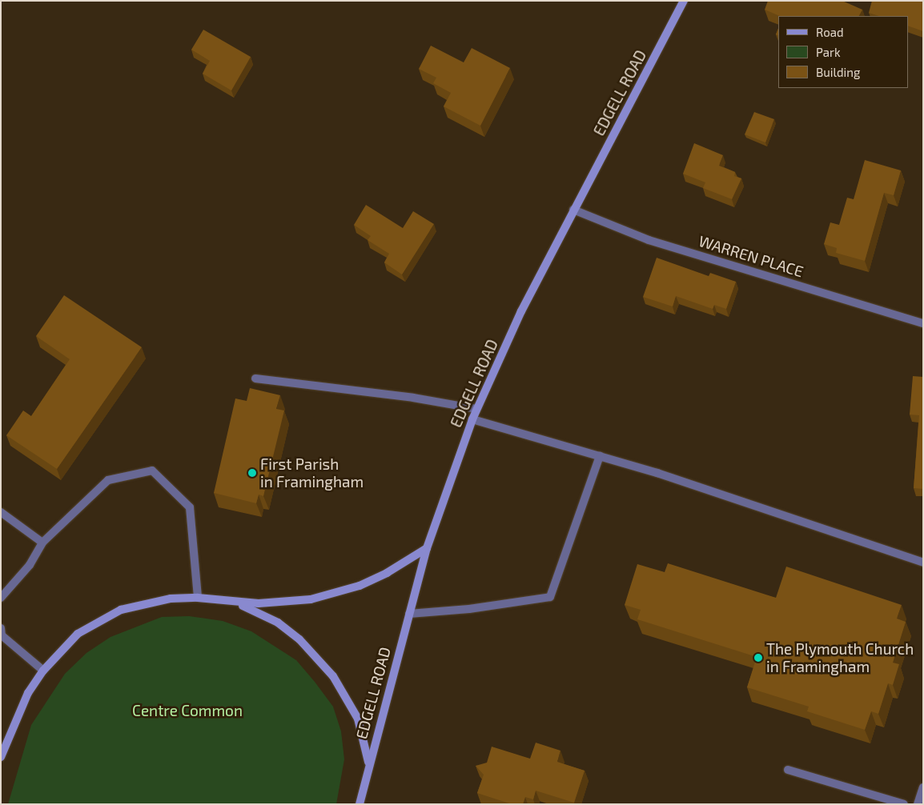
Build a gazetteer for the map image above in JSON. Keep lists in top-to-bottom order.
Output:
{
  "streets": {
    "main road": ["EDGELL ROAD"],
    "street": ["WARREN PLACE"]
  },
  "crossings": [
    ["EDGELL ROAD", "WARREN PLACE"]
  ],
  "parks": ["Centre Common"],
  "places": ["First Parish in Framingham", "The Plymouth Church in Framingham"],
  "legend": ["Road", "Park", "Building"]
}
